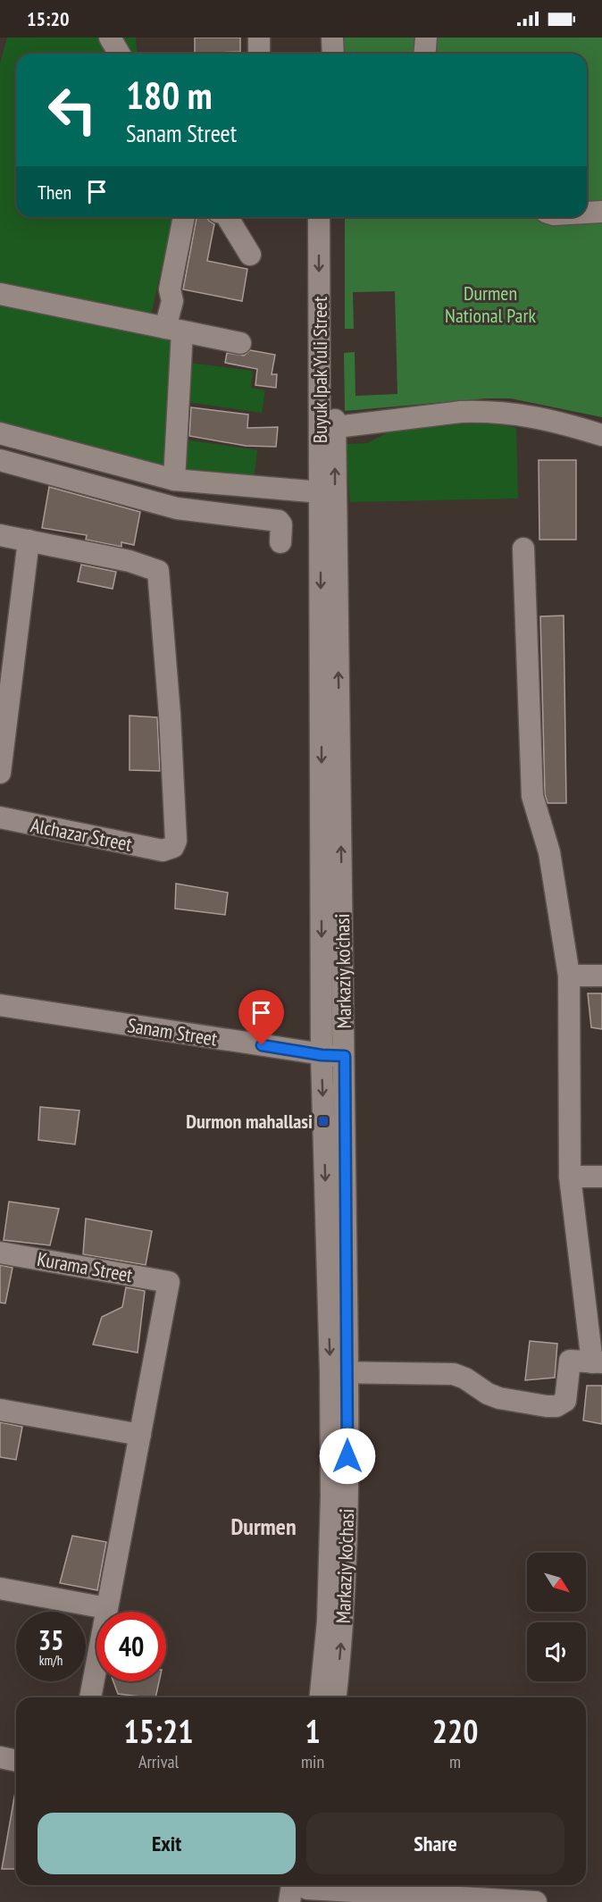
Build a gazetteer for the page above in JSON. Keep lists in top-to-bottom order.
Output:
{
  "streets": {
    "street": [
      "Buyuk Ipak Yuli Street",
      "Alchazar Street",
      "Markaziy ko'chasi",
      "Sanam Street",
      "Kurama Street"
    ]
  },
  "crossings": [
    ["Buyuk Ipak Yuli Street", "Markaziy ko'chasi"],
    ["Markaziy ko'chasi", "Sanam Street"]
  ],
  "districts": ["Durmen"],
  "parks": ["Durmen National Park"],
  "places": {
    "transit": ["Durmon mahallasi"]
  },
  "north": "bottom right",
  "page": {
    "status": "15:20",
    "turn": ["180 m", "Sanam Street"],
    "then": "Then",
    "speed": "35 km/h",
    "limit": "40",
    "eta": [
      "15:21",
      "Arrival",
      "1",
      "min",
      "220",
      "m"
    ],
    "buttons": ["Exit", "Share"]
  }
}
